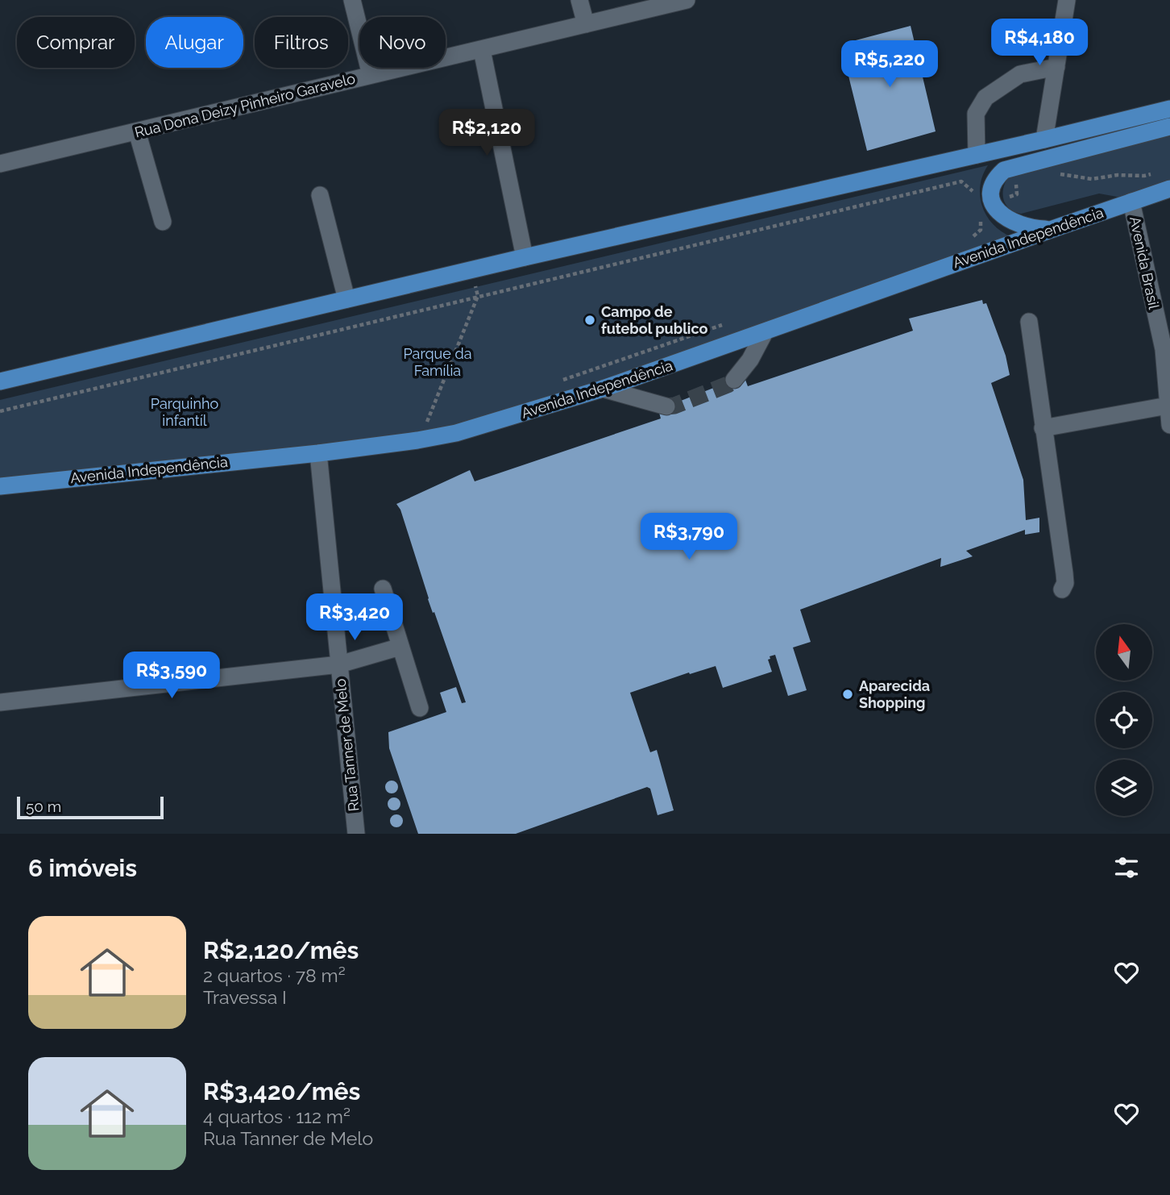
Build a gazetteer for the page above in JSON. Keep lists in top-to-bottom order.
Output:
{
  "streets": {
    "main road": ["Avenida Independência"],
    "street": ["Rua Dona Deizy Pinheiro Garavelo", "Avenida Brasil", "Rua Tanner de Melo"]
  },
  "crossings": [
    ["Avenida Independência", "Avenida Brasil"],
    ["Avenida Independência", "Rua Tanner de Melo"]
  ],
  "parks": ["Parque da Família", "Parquinho infantíl"],
  "places": ["Campo de futebol publico", "Aparecida Shopping"],
  "scale_bar": "50 m",
  "north": "top",
  "page": {
    "chip": [
      "Comprar",
      "Alugar",
      "Filtros",
      "Novo"
    ],
    "price": [
      "R$4,180",
      "R$5,220",
      "R$2,120",
      "R$3,790",
      "R$3,420",
      "R$3,590"
    ],
    "scale": "50 m",
    "heading": "6 imóveis",
    "list": [
      {
        "name": "R$2,120/mês",
        "note": "2 quartos · 78 m² · Travessa I"
      },
      {
        "name": "R$3,420/mês",
        "note": "4 quartos · 112 m² · Rua Tanner de Melo"
      }
    ]
  }
}
